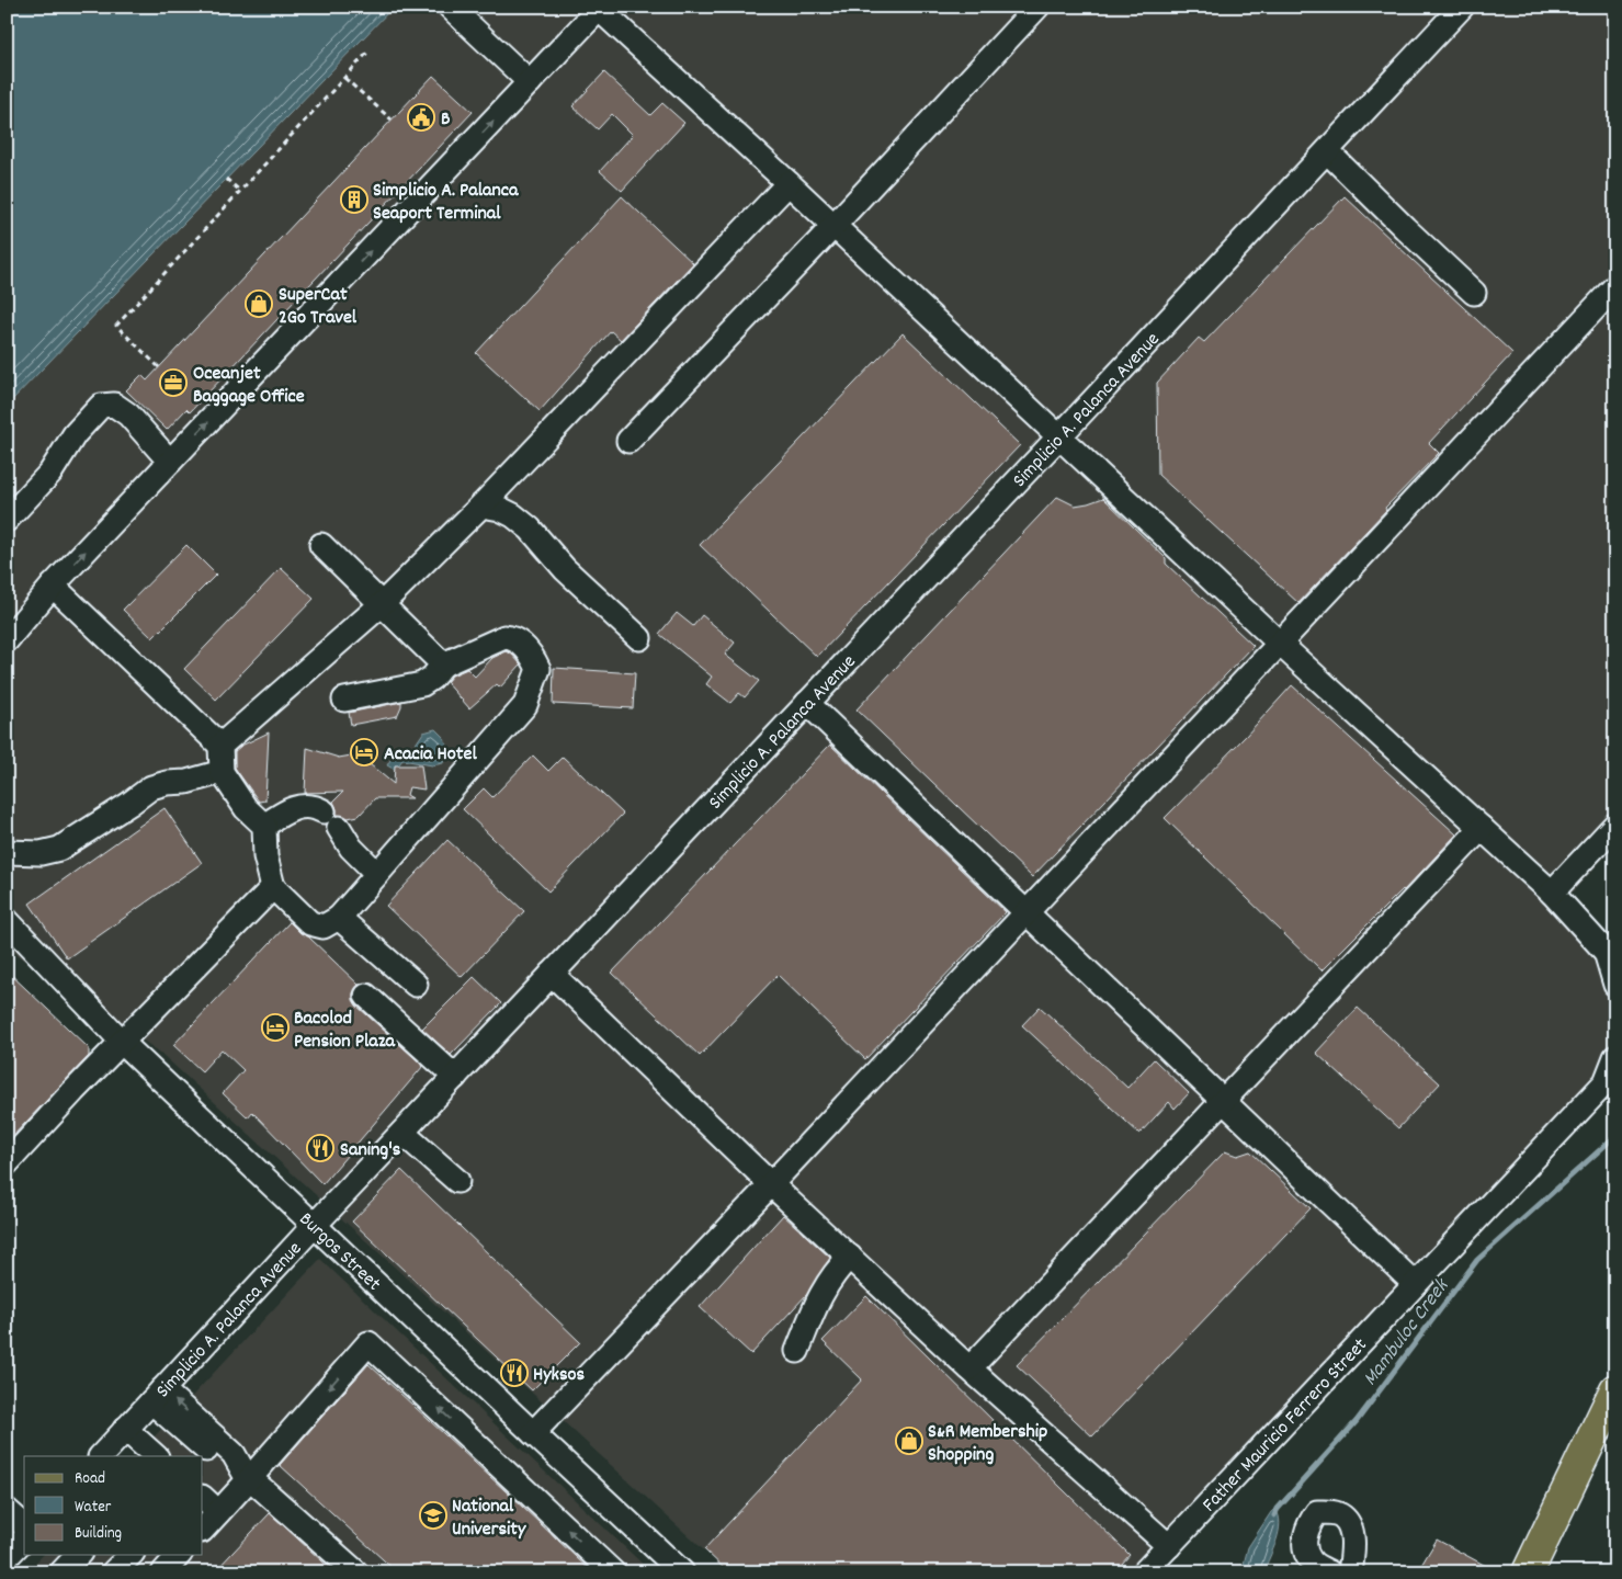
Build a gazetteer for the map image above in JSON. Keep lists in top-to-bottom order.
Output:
{
  "streets": {
    "street": ["Simplicio A. Palanca Avenue", "Burgos Street", "Father Mauricio Ferrero Street"]
  },
  "crossings": [
    ["Simplicio A. Palanca Avenue", "Burgos Street"]
  ],
  "water": ["Mambuloc Creek"],
  "places": {
    "public building": ["B"],
    "building": ["Simplicio A. Palanca Seaport Terminal"],
    "shop": ["SuperCat 2Go Travel", "S&R Membership Shopping"],
    "office": ["Oceanjet Baggage Office"],
    "hotel": ["Acacia Hotel", "Bacolod Pension Plaza"],
    "restaurant": ["Saning's", "Hyksos"],
    "school or university": ["National University"]
  },
  "legend": ["Road", "Water", "Building"]
}
